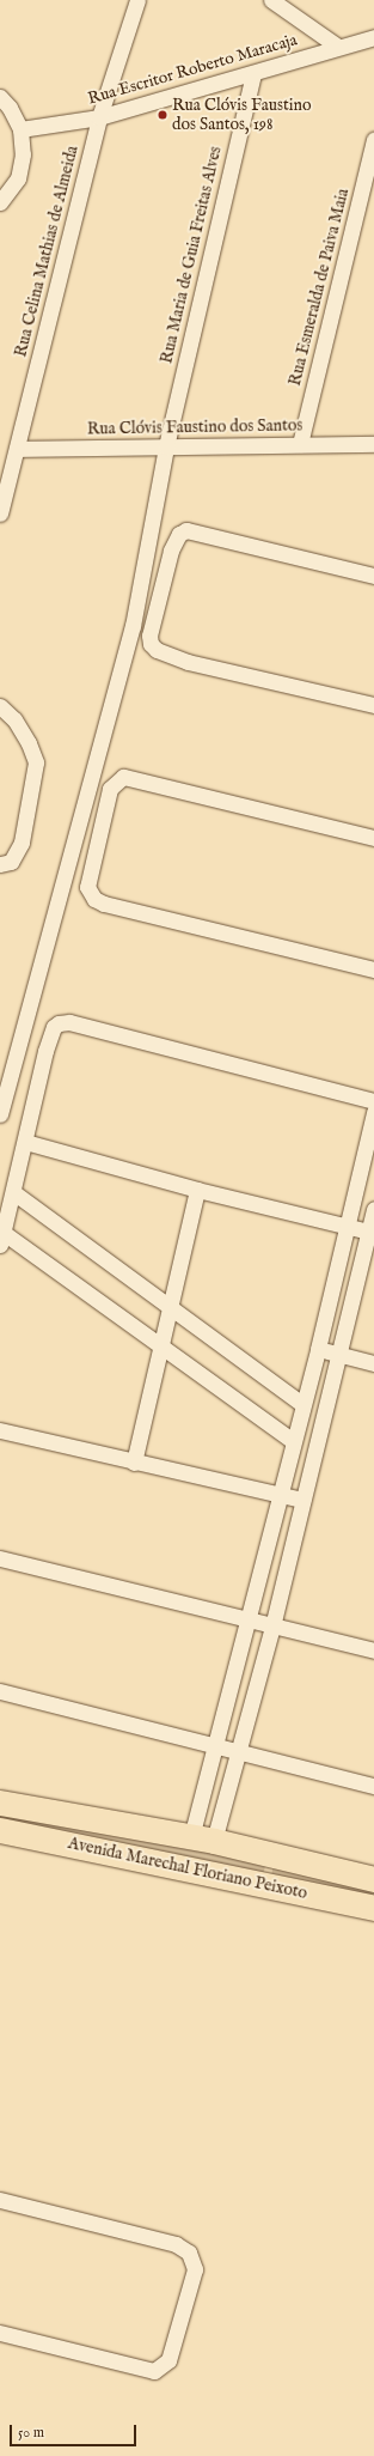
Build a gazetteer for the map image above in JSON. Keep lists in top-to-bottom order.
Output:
{
  "streets": {
    "main road": ["Avenida Marechal Floriano Peixoto"],
    "street": [
      "Rua Escritor Roberto Maracaja",
      "Rua Celina Mathias de Almeida",
      "Rua Maria de Guia Freitas Alves",
      "Rua Esmeralda de Paiva Maia",
      "Rua Clóvis Faustino dos Santos"
    ]
  },
  "crossings": [
    ["Rua Escritor Roberto Maracaja", "Rua Celina Mathias de Almeida"],
    ["Rua Escritor Roberto Maracaja", "Rua Maria de Guia Freitas Alves"],
    ["Rua Celina Mathias de Almeida", "Rua Clóvis Faustino dos Santos"],
    ["Rua Maria de Guia Freitas Alves", "Rua Clóvis Faustino dos Santos"],
    ["Rua Esmeralda de Paiva Maia", "Rua Clóvis Faustino dos Santos"]
  ],
  "places": ["Rua Clóvis Faustino dos Santos, 198"],
  "scale_bar": "50 m"
}
